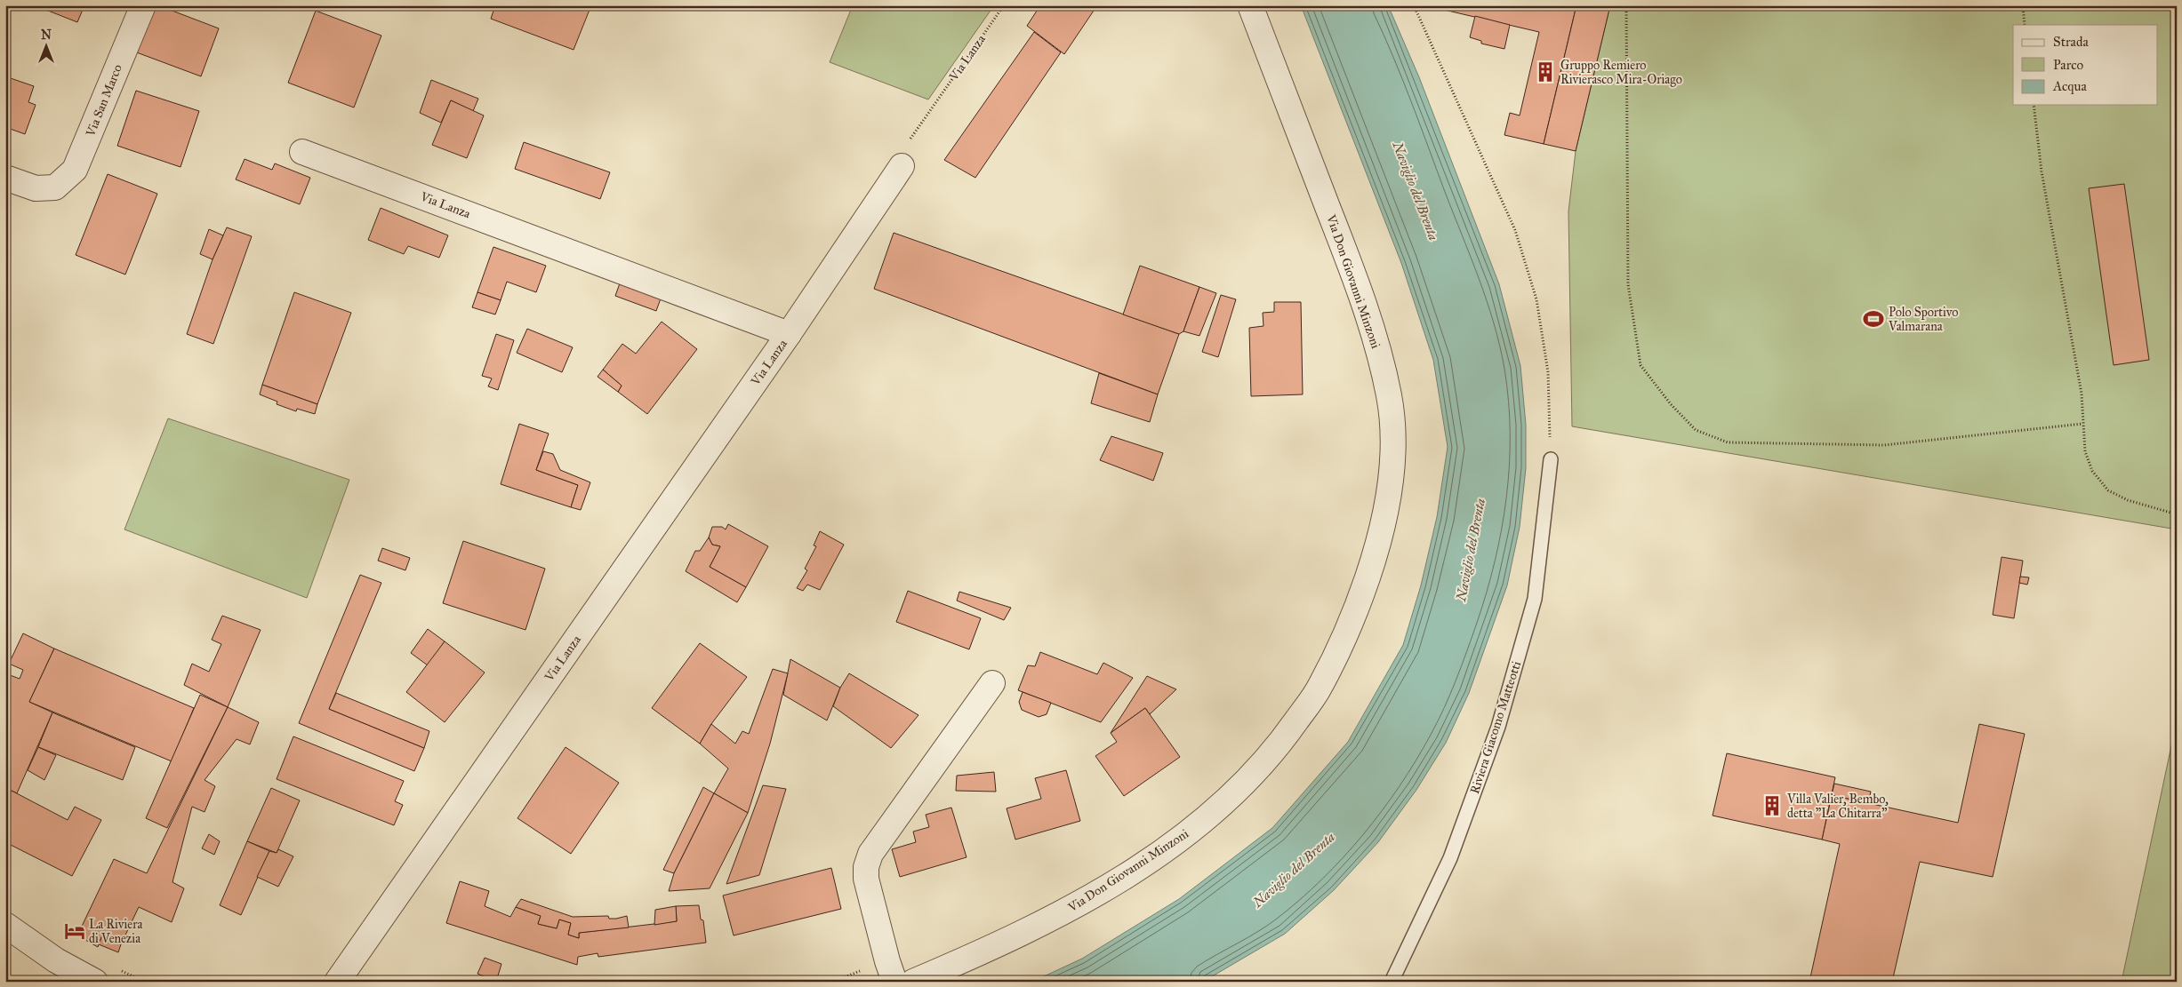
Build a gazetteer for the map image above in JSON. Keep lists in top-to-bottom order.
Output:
{
  "streets": {
    "street": ["Via Lanza", "Via San Marco", "Via Don Giovanni Minzoni"],
    "lane": ["Riviera Giacomo Matteotti"]
  },
  "water": ["Naviglio del Brenta"],
  "places": {
    "building": ["Gruppo Remiero Rivierasco Mira-Oriago", "Villa Valier, Bembo, detta \"La Chitarra\""],
    "sports": ["Polo Sportivo Valmarana"],
    "hotel": ["La Riviera di Venezia"]
  },
  "legend": ["Strada", "Parco", "Acqua"],
  "north": "top"
}
